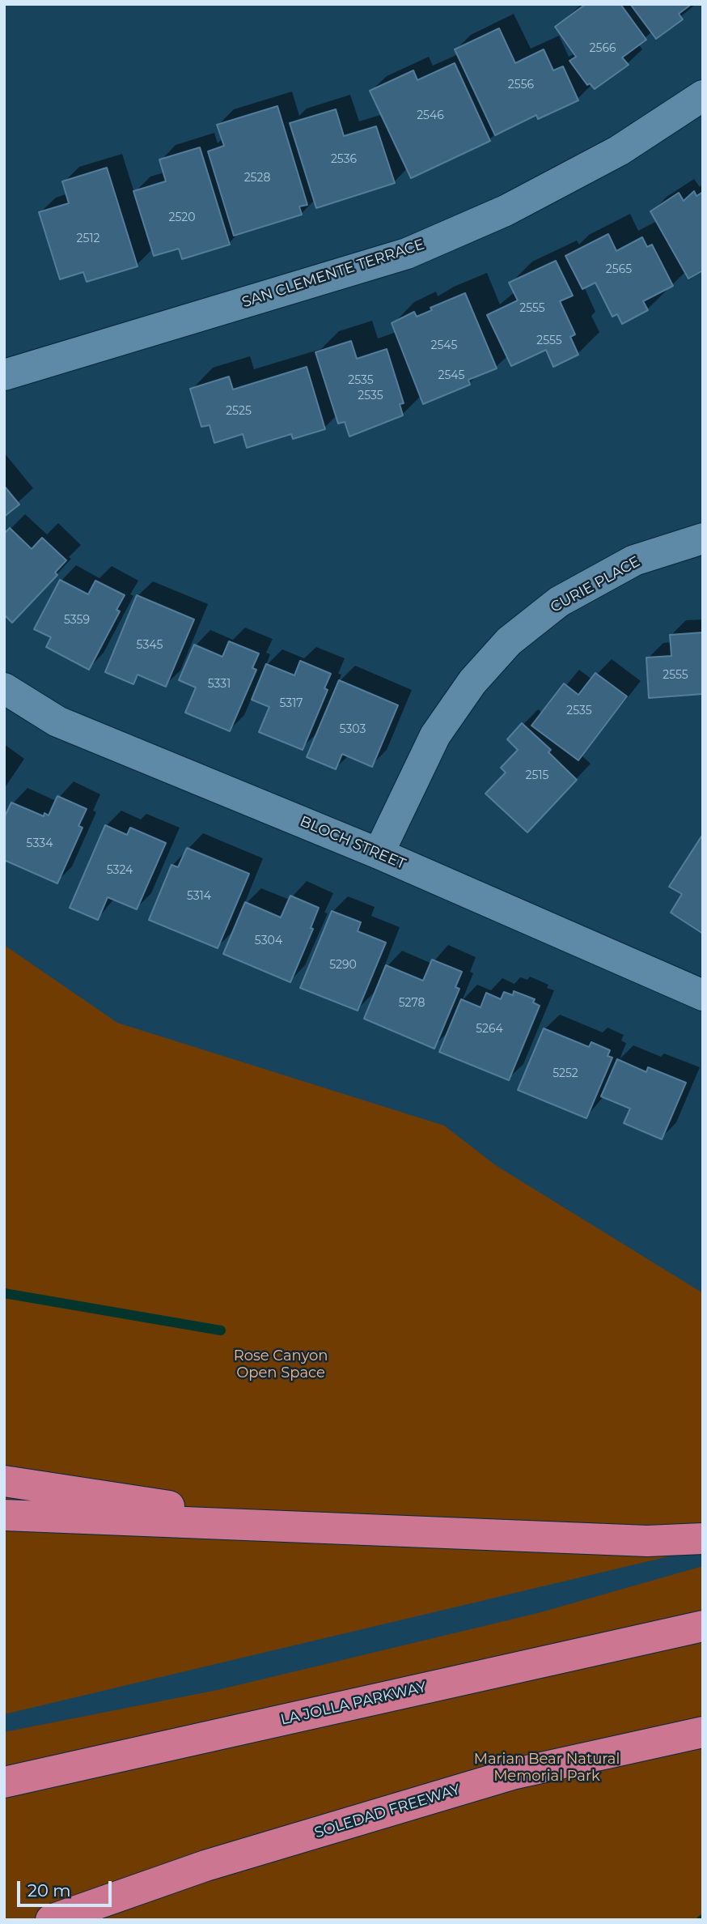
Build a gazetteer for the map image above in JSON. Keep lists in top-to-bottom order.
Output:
{
  "streets": {
    "highway": ["LA JOLLA PARKWAY", "SOLEDAD FREEWAY"],
    "street": ["SAN CLEMENTE TERRACE", "CURIE PLACE", "BLOCH STREET"]
  },
  "crossings": [
    ["CURIE PLACE", "BLOCH STREET"]
  ],
  "parks": ["Rose Canyon Open Space", "Marian Bear Natural Memorial Park"],
  "house_numbers": [
    "2566",
    "2556",
    "2546",
    "2536",
    "2528",
    "2520",
    "2512",
    "2565",
    "2555",
    "2555",
    "2545",
    "2545",
    "2535",
    "2535",
    "2525",
    "5359",
    "5345",
    "2555",
    "5331",
    "5317",
    "2535",
    "5303",
    "2515",
    "5334",
    "5324",
    "5314",
    "5304",
    "5290",
    "5278",
    "5264",
    "5252"
  ],
  "scale_bar": "20 m"
}
